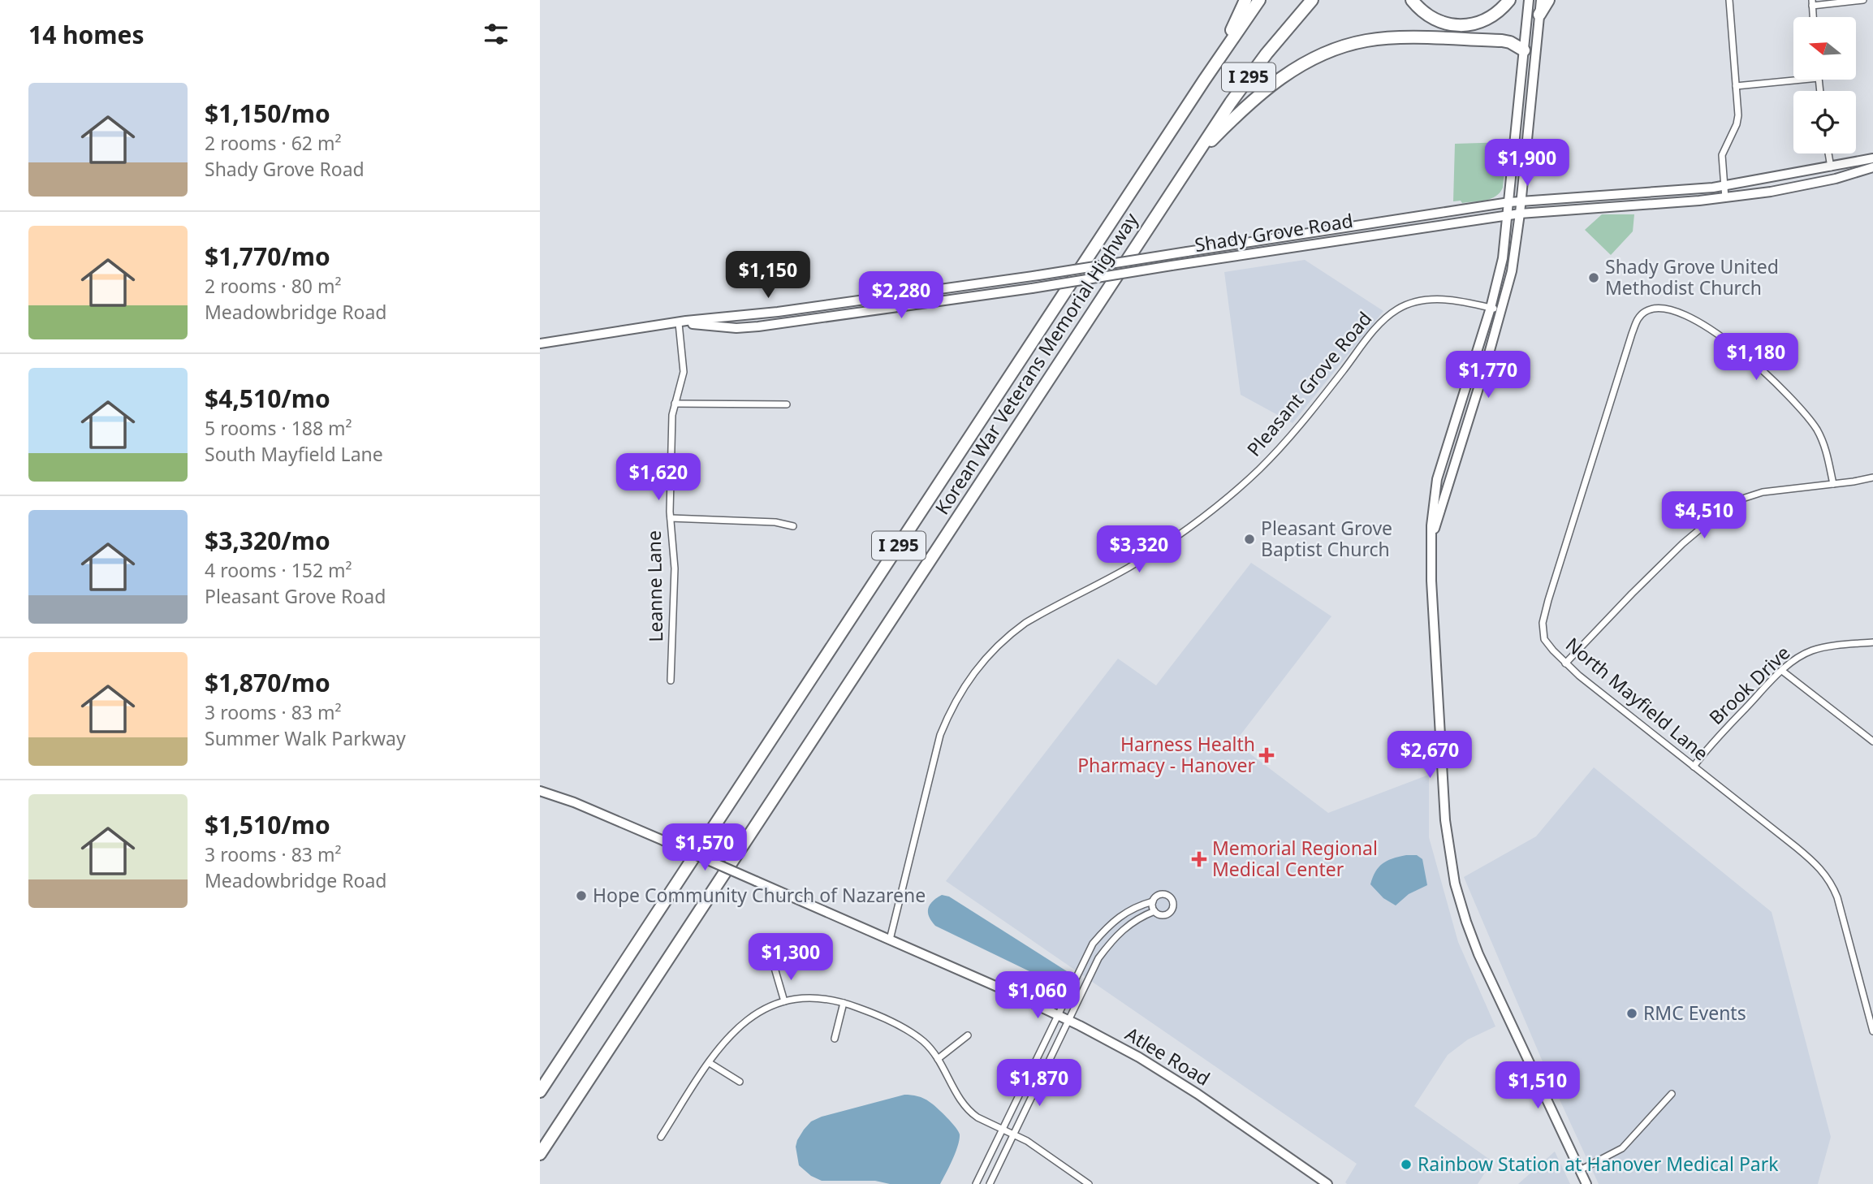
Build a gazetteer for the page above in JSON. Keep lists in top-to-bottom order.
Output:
{
  "streets": {
    "highway": ["I 295", "Korean War Veterans Memorial Highway"],
    "main road": ["Shady Grove Road", "Atlee Road"],
    "street": [
      "Pleasant Grove Road",
      "Leanne Lane",
      "Brook Drive",
      "North Mayfield Lane"
    ]
  },
  "crossings": [
    ["Shady Grove Road", "Leanne Lane"],
    ["Pleasant Grove Road", "Atlee Road"],
    ["Brook Drive", "North Mayfield Lane"]
  ],
  "places": {
    "other": [
      "Shady Grove United Methodist Church",
      "Pleasant Grove Baptist Church",
      "Hope Community Church of Nazarene",
      "RMC Events",
      "Rainbow Station at Hanover Medical Park"
    ],
    "health": ["Harness Health Pharmacy - Hanover", "Memorial Regional Medical Center"]
  },
  "north": "left",
  "page": {
    "heading": "14 homes",
    "list": [
      {
        "name": "$1,150/mo",
        "note": "2 rooms · 62 m² · Shady Grove Road"
      },
      {
        "name": "$1,770/mo",
        "note": "2 rooms · 80 m² · Meadowbridge Road"
      },
      {
        "name": "$4,510/mo",
        "note": "5 rooms · 188 m² · South Mayfield Lane"
      },
      {
        "name": "$3,320/mo",
        "note": "4 rooms · 152 m² · Pleasant Grove Road"
      },
      {
        "name": "$1,870/mo",
        "note": "3 rooms · 83 m² · Summer Walk Parkway"
      },
      {
        "name": "$1,510/mo",
        "note": "3 rooms · 83 m² · Meadowbridge Road"
      }
    ],
    "price": [
      "$1,900",
      "$1,150",
      "$2,280",
      "$1,180",
      "$1,770",
      "$1,620",
      "$4,510",
      "$3,320",
      "$2,670",
      "$1,570",
      "$1,300",
      "$1,060",
      "$1,870",
      "$1,510"
    ]
  }
}
